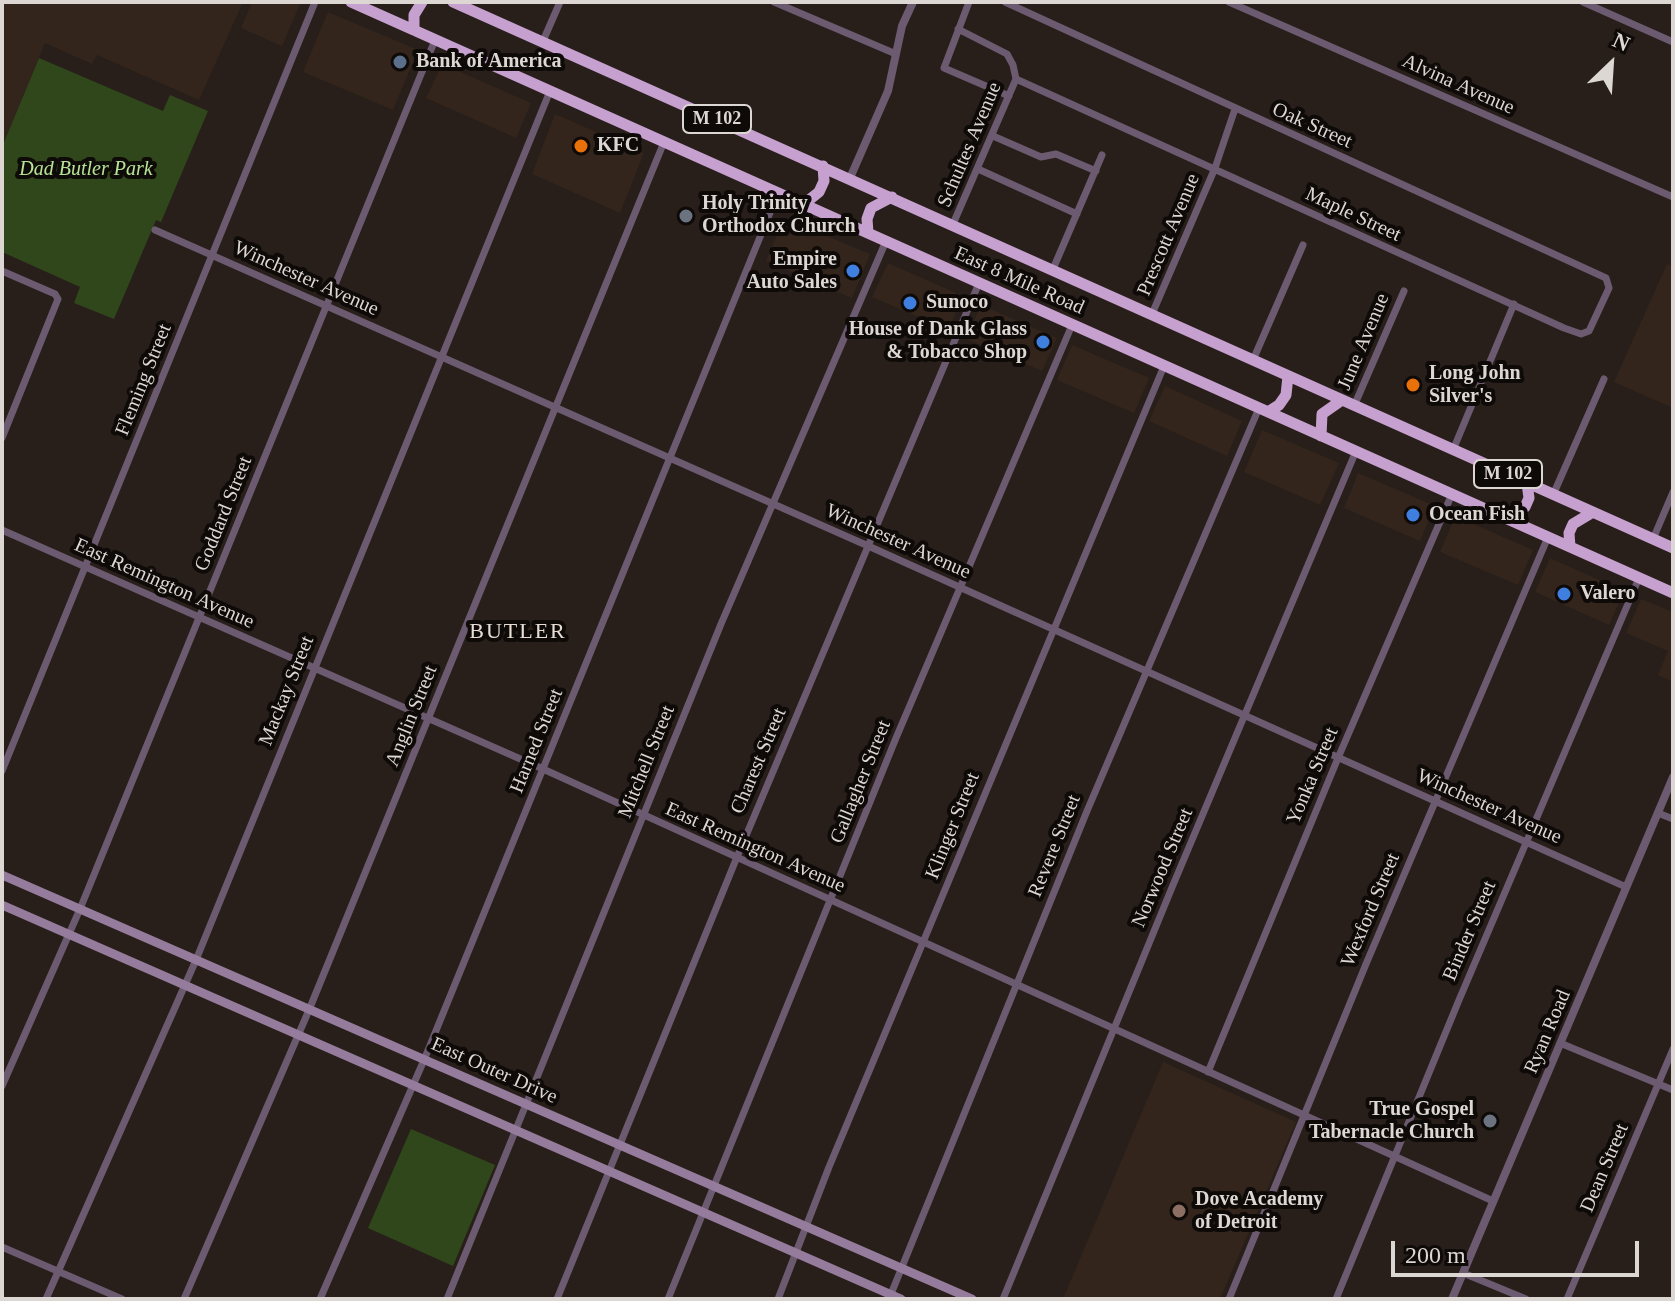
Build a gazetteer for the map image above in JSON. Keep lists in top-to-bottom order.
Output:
{
  "streets": {
    "highway": ["M 102", "East 8 Mile Road"],
    "main road": ["East Outer Drive"],
    "street": [
      "Alvina Avenue",
      "Oak Street",
      "Schultes Avenue",
      "Maple Street",
      "Prescott Avenue",
      "Winchester Avenue",
      "June Avenue",
      "Fleming Street",
      "Goddard Street",
      "East Remington Avenue",
      "Mackay Street",
      "Anglin Street",
      "Harned Street",
      "Charest Street",
      "Mitchell Street",
      "Yonka Street",
      "Gallagher Street",
      "Klinger Street",
      "Revere Street",
      "Norwood Street",
      "Wexford Street",
      "Binder Street",
      "Ryan Road",
      "Dean Street"
    ]
  },
  "crossings": [
    ["Oak Street", "Maple Street"],
    ["Oak Street", "Prescott Avenue"],
    ["Schultes Avenue", "Maple Street"],
    ["Schultes Avenue", "East 8 Mile Road"],
    ["Maple Street", "Prescott Avenue"],
    ["Prescott Avenue", "East 8 Mile Road"],
    ["Winchester Avenue", "Fleming Street"],
    ["Winchester Avenue", "Goddard Street"],
    ["Winchester Avenue", "Mackay Street"],
    ["Winchester Avenue", "Anglin Street"],
    ["Winchester Avenue", "Harned Street"],
    ["Winchester Avenue", "Charest Street"],
    ["Winchester Avenue", "Mitchell Street"],
    ["Winchester Avenue", "Yonka Street"],
    ["Winchester Avenue", "Gallagher Street"],
    ["Winchester Avenue", "Klinger Street"],
    ["Winchester Avenue", "Revere Street"],
    ["Winchester Avenue", "Norwood Street"],
    ["Winchester Avenue", "Wexford Street"],
    ["Winchester Avenue", "Binder Street"],
    ["Winchester Avenue", "Ryan Road"],
    ["East 8 Mile Road", "June Avenue"],
    ["East 8 Mile Road", "Goddard Street"],
    ["East 8 Mile Road", "Mackay Street"],
    ["East 8 Mile Road", "Anglin Street"],
    ["East 8 Mile Road", "Harned Street"],
    ["East 8 Mile Road", "Charest Street"],
    ["East 8 Mile Road", "Mitchell Street"],
    ["East 8 Mile Road", "Yonka Street"],
    ["East 8 Mile Road", "Gallagher Street"],
    ["East 8 Mile Road", "Klinger Street"],
    ["East 8 Mile Road", "Revere Street"],
    ["East 8 Mile Road", "Norwood Street"],
    ["East 8 Mile Road", "Wexford Street"],
    ["East 8 Mile Road", "Binder Street"],
    ["Fleming Street", "East Remington Avenue"],
    ["Goddard Street", "East Remington Avenue"],
    ["Goddard Street", "East Outer Drive"],
    ["East Remington Avenue", "Mackay Street"],
    ["East Remington Avenue", "Anglin Street"],
    ["East Remington Avenue", "Harned Street"],
    ["East Remington Avenue", "Charest Street"],
    ["East Remington Avenue", "Mitchell Street"],
    ["East Remington Avenue", "Yonka Street"],
    ["East Remington Avenue", "Gallagher Street"],
    ["East Remington Avenue", "Klinger Street"],
    ["East Remington Avenue", "Revere Street"],
    ["East Remington Avenue", "Norwood Street"],
    ["East Remington Avenue", "Wexford Street"],
    ["East Remington Avenue", "Binder Street"],
    ["East Remington Avenue", "Ryan Road"],
    ["Mackay Street", "East Outer Drive"],
    ["Anglin Street", "East Outer Drive"],
    ["Harned Street", "East Outer Drive"],
    ["Charest Street", "East Outer Drive"],
    ["Mitchell Street", "East Outer Drive"],
    ["Gallagher Street", "East Outer Drive"],
    ["Klinger Street", "East Outer Drive"],
    ["Revere Street", "East Outer Drive"]
  ],
  "districts": ["BUTLER"],
  "parks": ["Dad Butler Park"],
  "places": [
    "Bank of America",
    "KFC",
    "Holy Trinity Orthodox Church",
    "Empire Auto Sales",
    "Sunoco",
    "House of Dank Glass & Tobacco Shop",
    "Long John Silver's",
    "Ocean Fish",
    "Valero",
    "True Gospel Tabernacle Church",
    "Dove Academy of Detroit"
  ],
  "scale_bar": "200 m",
  "north": "top right"
}
